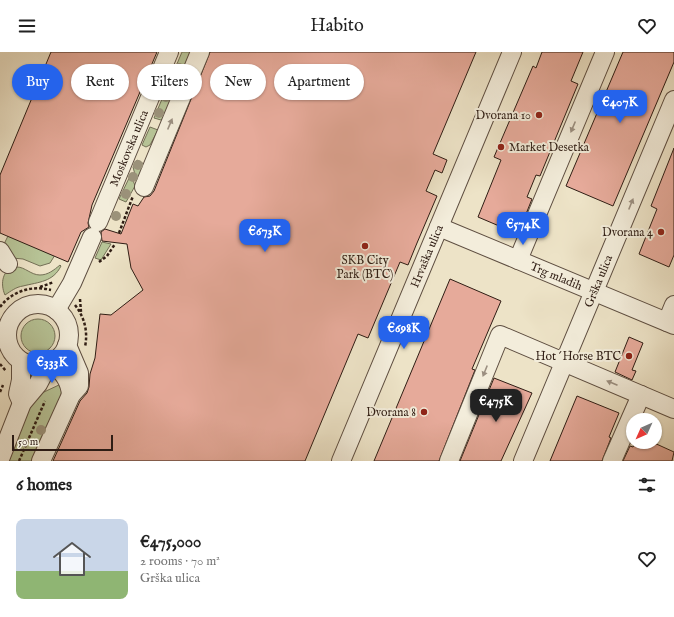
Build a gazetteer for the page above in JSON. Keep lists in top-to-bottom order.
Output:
{
  "streets": {
    "street": [
      "Moskovska ulica",
      "Hrvaška ulica",
      "Trg mladih",
      "Grška ulica"
    ]
  },
  "crossings": [
    ["Hrvaška ulica", "Trg mladih"],
    ["Trg mladih", "Grška ulica"]
  ],
  "places": [
    "Dvorana 10",
    "Market Desetka",
    "Dvorana 4",
    "SKB City Park (BTC)",
    "Hot´Horse BTC",
    "Dvorana 8"
  ],
  "scale_bar": "50 m",
  "north": "bottom left",
  "page": {
    "header": "Habito",
    "chip": [
      "Buy",
      "Rent",
      "Filters",
      "New",
      "Apartment"
    ],
    "price": [
      "€407K",
      "€574K",
      "€673K",
      "€698K",
      "€333K",
      "€475K"
    ],
    "scale": "50 m",
    "heading": "6 homes",
    "list": [
      {
        "name": "€475,000",
        "note": "2 rooms · 70 m² · Grška ulica"
      }
    ]
  }
}
